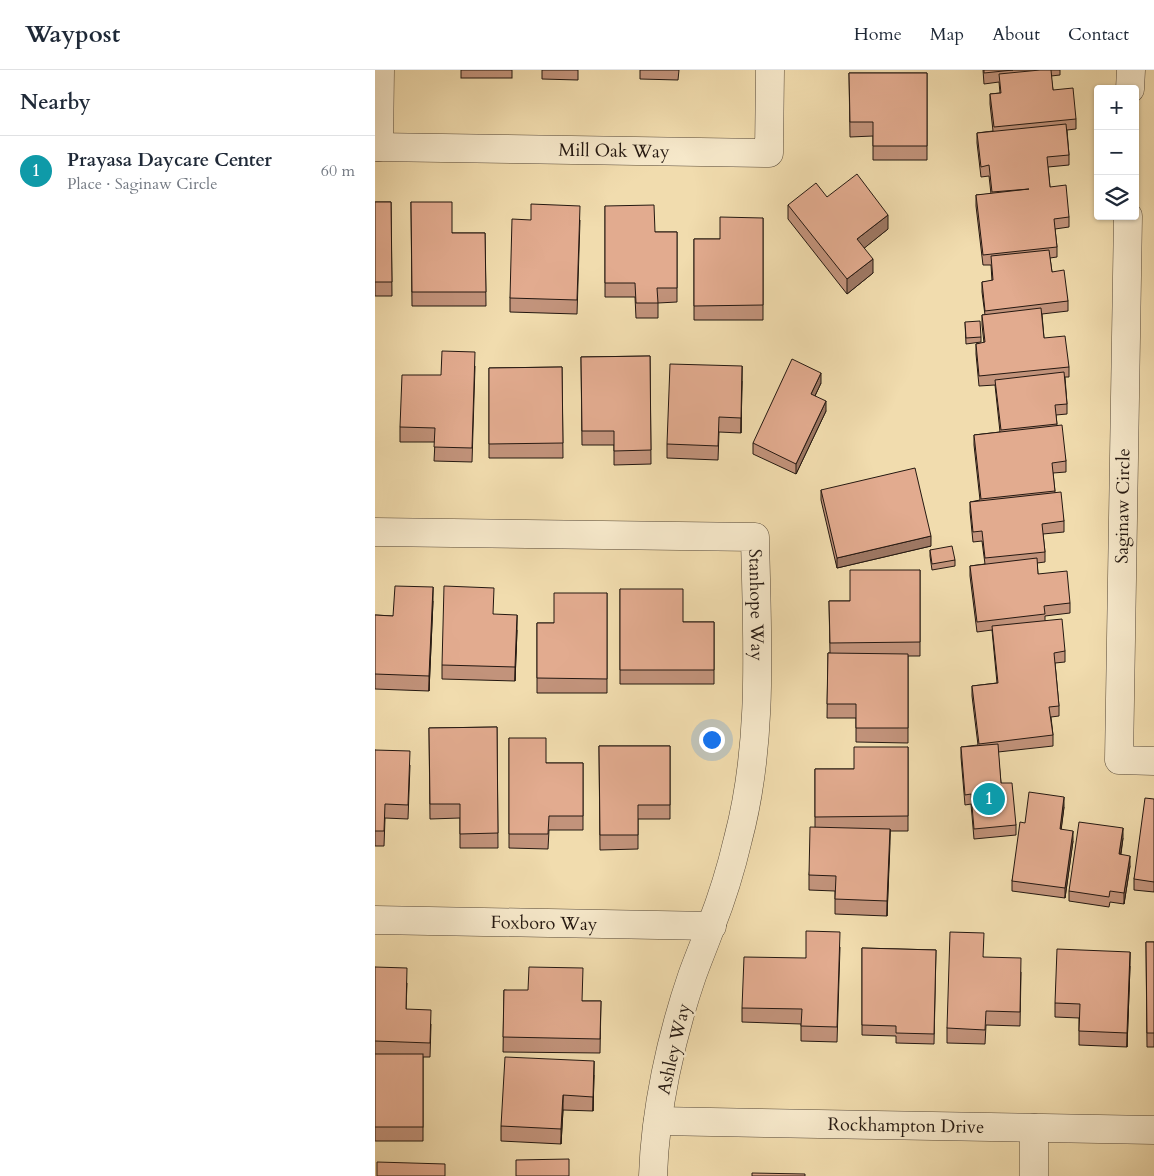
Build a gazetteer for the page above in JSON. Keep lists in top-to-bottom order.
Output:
{
  "streets": {
    "street": [
      "Mill Oak Way",
      "Saginaw Circle",
      "Stanhope Way",
      "Foxboro Way",
      "Ashley Way",
      "Rockhampton Drive"
    ]
  },
  "crossings": [
    ["Stanhope Way", "Foxboro Way"],
    ["Stanhope Way", "Ashley Way"],
    ["Foxboro Way", "Ashley Way"],
    ["Ashley Way", "Rockhampton Drive"]
  ],
  "page": {
    "header": "Waypost",
    "nav": [
      "Home",
      "Map",
      "About",
      "Contact"
    ],
    "heading": "Nearby",
    "map_buttons": ["+", "−"],
    "list": [
      {
        "mark": "1",
        "name": "Prayasa Daycare Center",
        "note": "Place · Saginaw Circle",
        "value": "60 m"
      }
    ],
    "pins": "1"
  }
}
